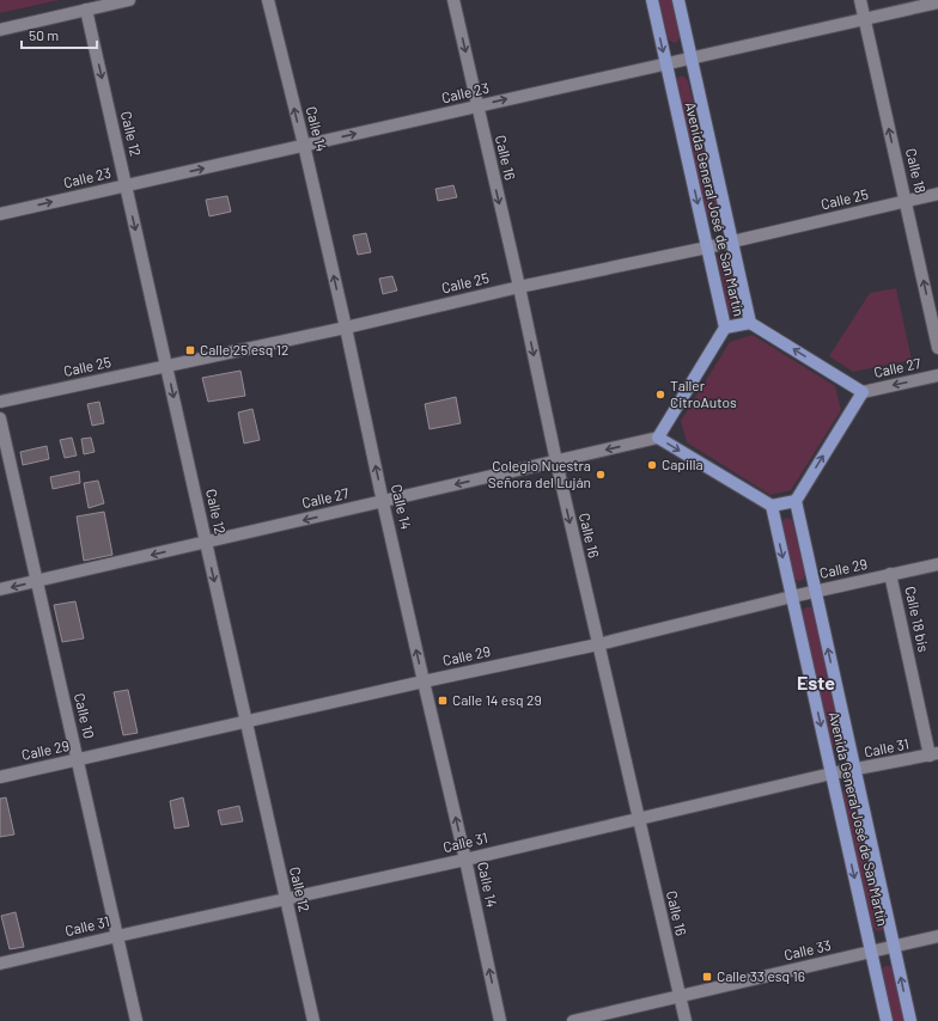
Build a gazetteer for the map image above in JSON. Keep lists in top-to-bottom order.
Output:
{
  "streets": {
    "main road": ["Avenida General José de San Martín"],
    "street": [
      "Calle 23",
      "Calle 14",
      "Calle 12",
      "Calle 16",
      "Calle 18",
      "Calle 25",
      "Calle 27",
      "Calle 29",
      "Calle 18 bis",
      "Calle 10",
      "Calle 31",
      "Calle 33"
    ]
  },
  "crossings": [
    ["Calle 23", "Calle 14"],
    ["Calle 23", "Calle 12"],
    ["Calle 23", "Calle 16"],
    ["Calle 23", "Calle 18"],
    ["Calle 23", "Avenida General José de San Martín"],
    ["Calle 14", "Calle 25"],
    ["Calle 14", "Calle 27"],
    ["Calle 14", "Calle 29"],
    ["Calle 14", "Calle 31"],
    ["Calle 12", "Calle 25"],
    ["Calle 12", "Calle 27"],
    ["Calle 12", "Calle 29"],
    ["Calle 12", "Calle 31"],
    ["Calle 16", "Calle 25"],
    ["Calle 16", "Calle 27"],
    ["Calle 16", "Calle 29"],
    ["Calle 16", "Calle 31"],
    ["Calle 16", "Calle 33"],
    ["Calle 18", "Calle 25"],
    ["Calle 25", "Avenida General José de San Martín"],
    ["Avenida General José de San Martín", "Calle 27"],
    ["Avenida General José de San Martín", "Calle 29"],
    ["Avenida General José de San Martín", "Calle 31"],
    ["Avenida General José de San Martín", "Calle 33"],
    ["Calle 27", "Calle 10"],
    ["Calle 29", "Calle 18 bis"],
    ["Calle 29", "Calle 10"],
    ["Calle 18 bis", "Calle 31"],
    ["Calle 10", "Calle 31"]
  ],
  "one_way": [
    "Calle 23",
    "Calle 14",
    "Calle 12",
    "Calle 16",
    "Calle 18",
    "Calle 27"
  ],
  "districts": ["Este"],
  "places": {
    "transit": ["Calle 25 esq 12", "Calle 14 esq 29", "Calle 33 esq 16"],
    "other": ["Taller CitroAutos", "Capilla", "Colegio Nuestra Señora del Luján"]
  },
  "scale_bar": "50 m"
}
